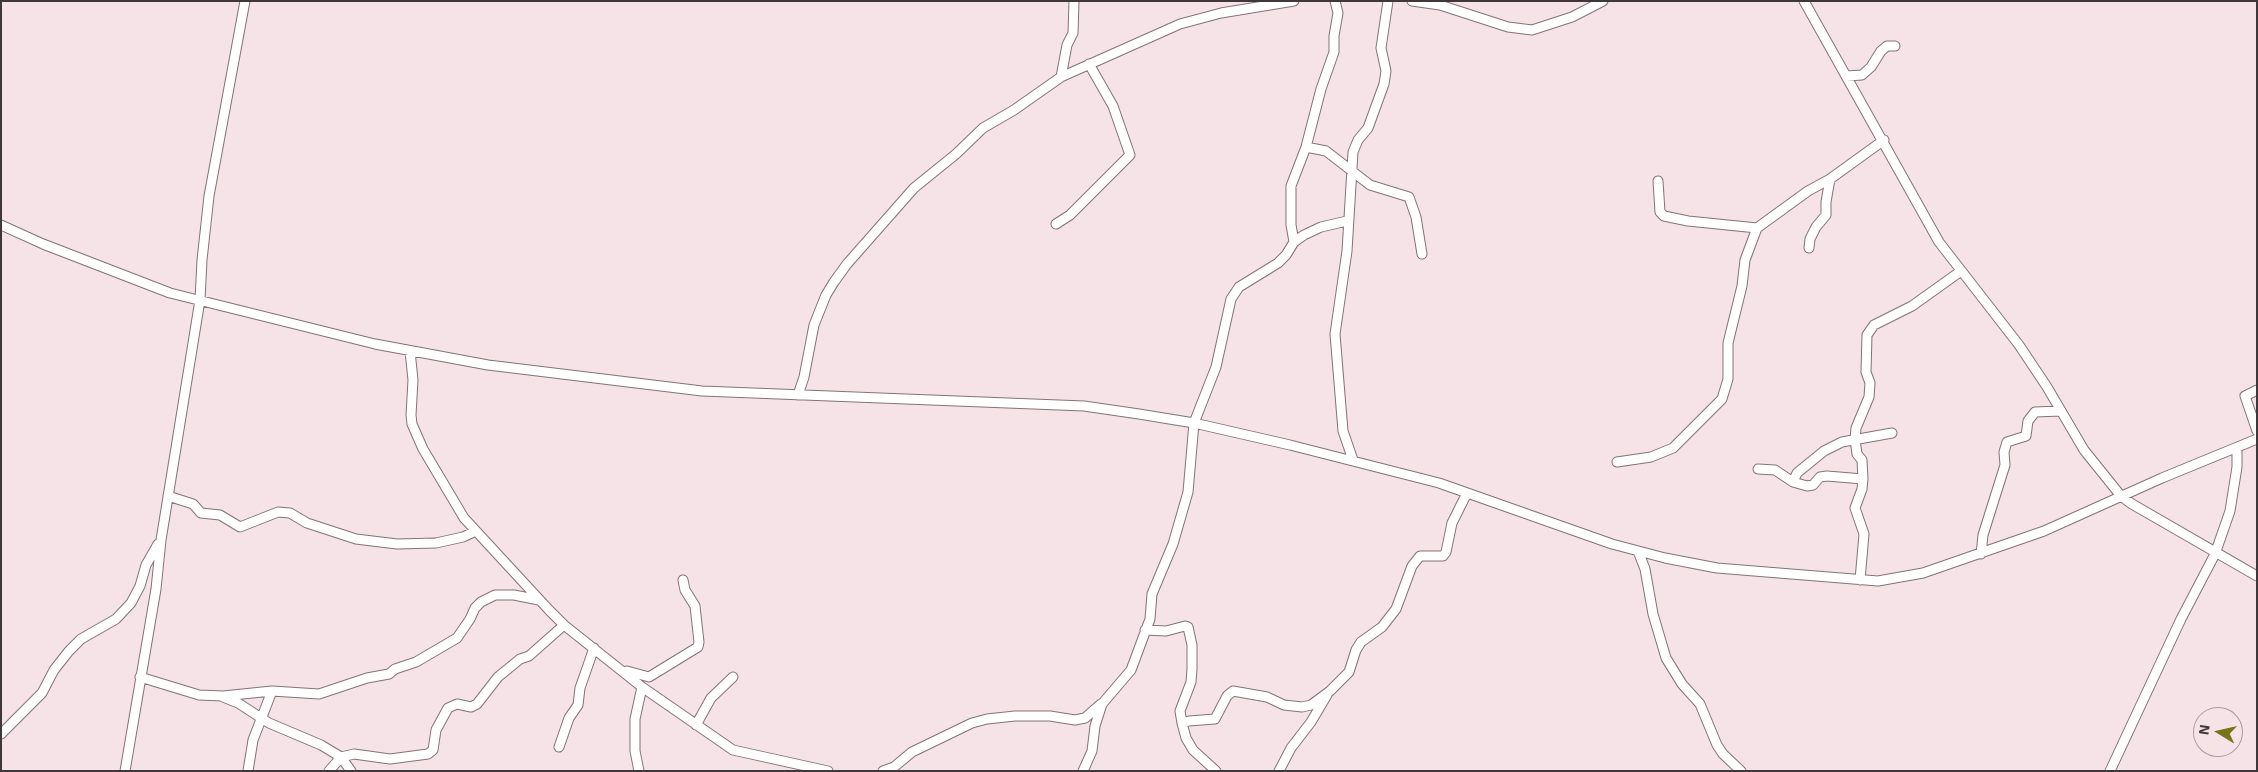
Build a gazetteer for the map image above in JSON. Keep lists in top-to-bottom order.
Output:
{
  "north": "left"
}
